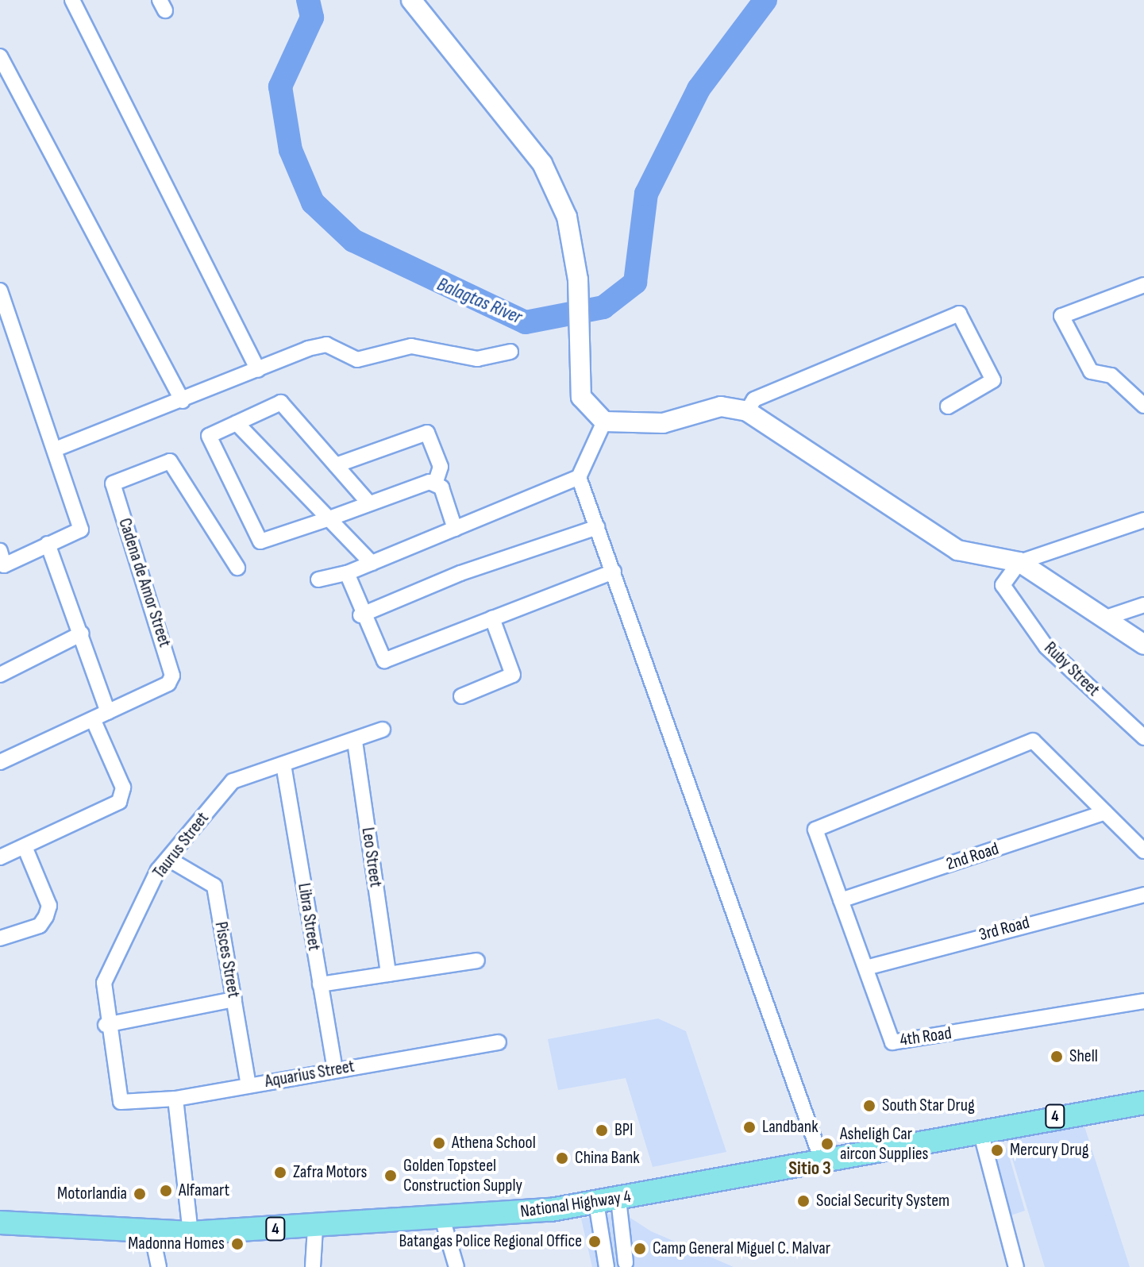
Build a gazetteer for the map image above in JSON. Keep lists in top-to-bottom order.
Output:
{
  "streets": {
    "main road": ["4", "National Highway 4"],
    "street": [
      "Cadena de Amor Street",
      "Ruby Street",
      "Taurus Street",
      "2nd Road",
      "Leo Street",
      "Libra Street",
      "3rd Road",
      "Pisces Street",
      "4th Road",
      "Aquarius Street"
    ]
  },
  "crossings": [
    ["Taurus Street", "Leo Street"],
    ["Taurus Street", "Libra Street"],
    ["Taurus Street", "Pisces Street"],
    ["Taurus Street", "Aquarius Street"],
    ["2nd Road", "4th Road"],
    ["Libra Street", "Aquarius Street"],
    ["3rd Road", "4th Road"],
    ["Pisces Street", "Aquarius Street"]
  ],
  "districts": ["Sitio 3"],
  "water": ["Balagtas River"],
  "places": [
    "Shell",
    "South Star Drug",
    "Landbank",
    "BPI",
    "Athena School",
    "Asheligh Car aircon Supplies",
    "Mercury Drug",
    "China Bank",
    "Zafra Motors",
    "Golden Topsteel Construction Supply",
    "Alfamart",
    "Motorlandia",
    "Social Security System",
    "Batangas Police Regional Office",
    "Madonna Homes",
    "Camp General Miguel C. Malvar"
  ]
}
